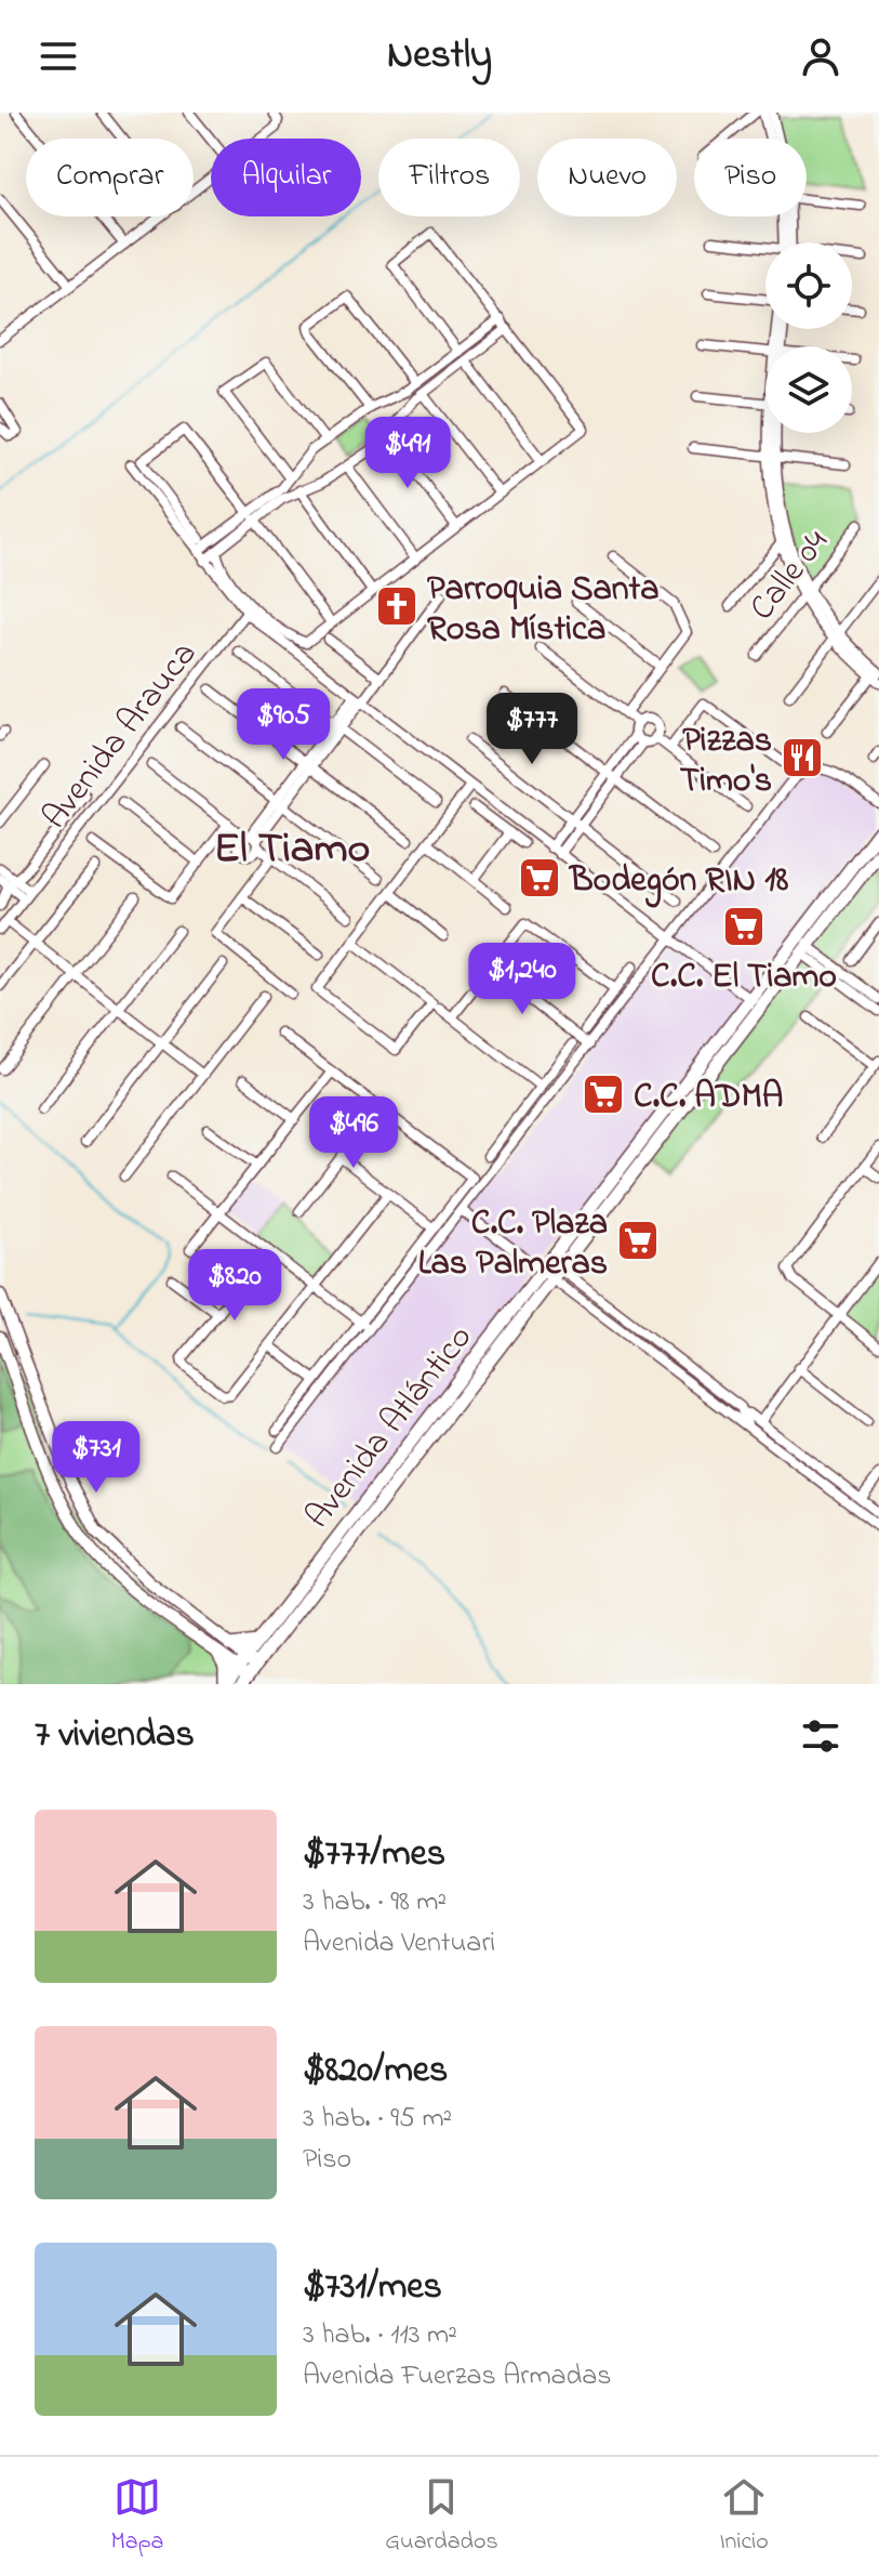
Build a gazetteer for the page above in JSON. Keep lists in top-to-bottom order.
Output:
{
  "streets": {
    "main road": ["Avenida Atlántico"],
    "street": ["Calle 04", "Avenida Arauca"]
  },
  "districts": ["El Tiamo"],
  "places": {
    "church": ["Parroquia Santa Rosa Mística"],
    "restaurant": ["Pizzas Timo's"],
    "supermarket": [
      "Bodegón RIN 18",
      "C.C. El Tiamo",
      "C.C. ADMA",
      "C.C. Plaza Las Palmeras"
    ]
  },
  "page": {
    "header": "Nestly",
    "chip": [
      "Comprar",
      "Alquilar",
      "Filtros",
      "Nuevo",
      "Piso"
    ],
    "price": [
      "$491",
      "$905",
      "$777",
      "$1,240",
      "$496",
      "$820",
      "$731"
    ],
    "heading": "7 viviendas",
    "list": [
      {
        "name": "$777/mes",
        "note": "3 hab. · 98 m² · Avenida Ventuari"
      },
      {
        "name": "$820/mes",
        "note": "3 hab. · 95 m² · Piso"
      },
      {
        "name": "$731/mes",
        "note": "3 hab. · 113 m² · Avenida Fuerzas Armadas"
      }
    ],
    "tabs": ["Mapa", "Guardados", "Inicio"]
  }
}
